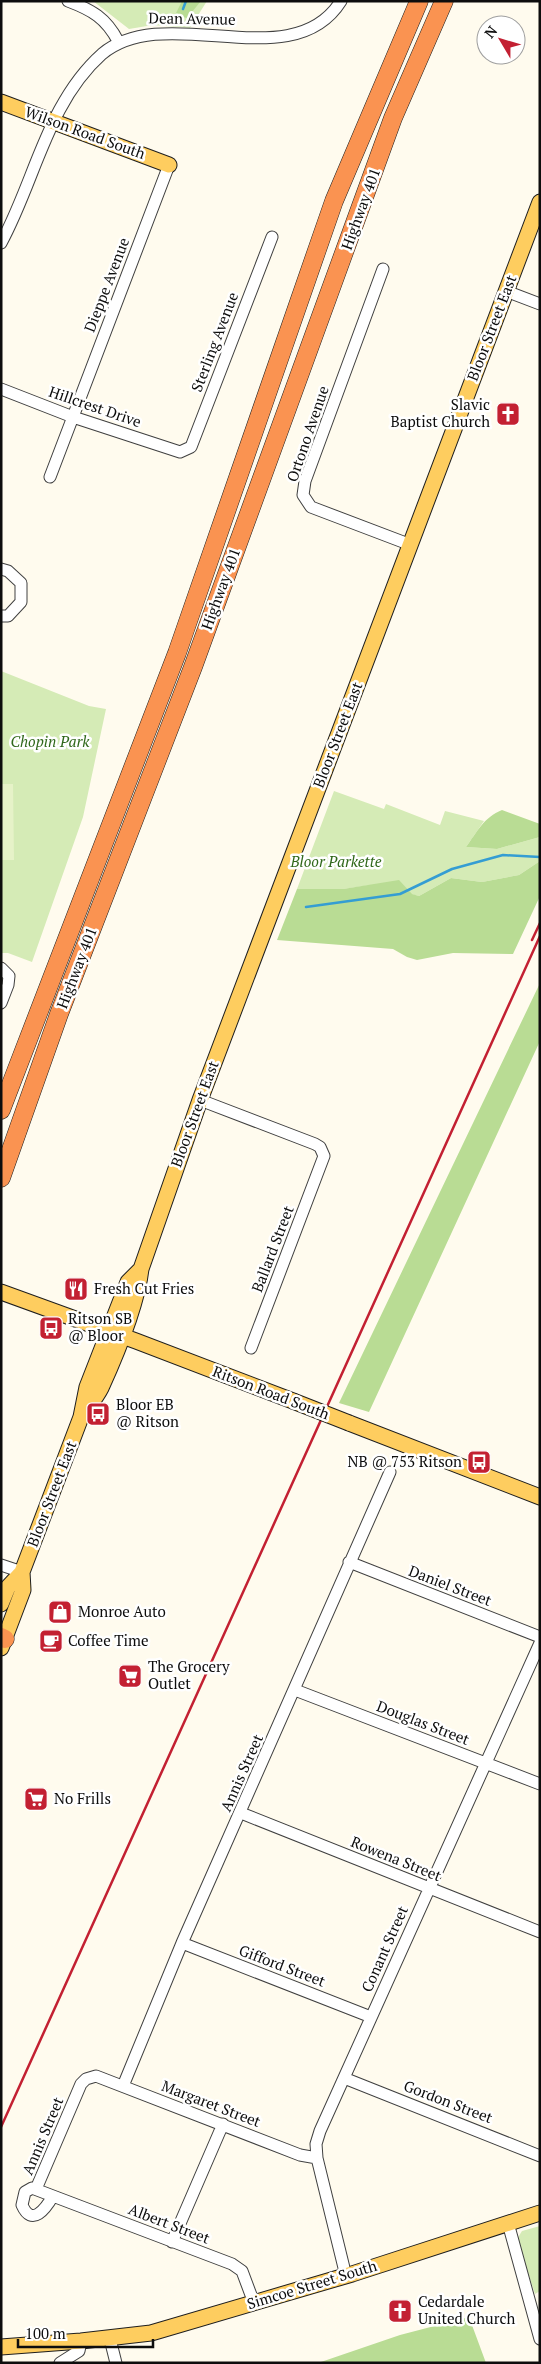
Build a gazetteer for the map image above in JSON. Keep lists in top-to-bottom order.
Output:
{
  "streets": {
    "highway": ["Highway 401"],
    "main road": [
      "Wilson Road South",
      "Bloor Street East",
      "Ritson Road South",
      "Simcoe Street South"
    ],
    "street": [
      "Dean Avenue",
      "Dieppe Avenue",
      "Sterling Avenue",
      "Hillcrest Drive",
      "Ortono Avenue",
      "Ballard Street",
      "Daniel Street",
      "Douglas Street",
      "Annis Street",
      "Rowena Street",
      "Conant Street",
      "Gifford Street",
      "Gordon Street",
      "Margaret Street",
      "Albert Street"
    ]
  },
  "crossings": [
    ["Dean Avenue", "Wilson Road South"],
    ["Wilson Road South", "Dieppe Avenue"],
    ["Dieppe Avenue", "Hillcrest Drive"],
    ["Bloor Street East", "Ortono Avenue"],
    ["Bloor Street East", "Ballard Street"],
    ["Bloor Street East", "Ritson Road South"],
    ["Sterling Avenue", "Hillcrest Drive"],
    ["Daniel Street", "Annis Street"],
    ["Douglas Street", "Annis Street"],
    ["Douglas Street", "Conant Street"],
    ["Annis Street", "Rowena Street"],
    ["Annis Street", "Gifford Street"],
    ["Annis Street", "Margaret Street"],
    ["Annis Street", "Albert Street"],
    ["Rowena Street", "Conant Street"],
    ["Conant Street", "Gifford Street"],
    ["Conant Street", "Gordon Street"],
    ["Conant Street", "Margaret Street"],
    ["Conant Street", "Simcoe Street South"],
    ["Albert Street", "Simcoe Street South"]
  ],
  "parks": ["Chopin Park", "Bloor Parkette"],
  "places": {
    "church": ["Slavic Baptist Church", "Cedardale United Church"],
    "restaurant": ["Fresh Cut Fries"],
    "bus stop": ["Ritson SB @ Bloor", "Bloor EB @ Ritson", "NB @ 753 Ritson"],
    "shop": ["Monroe Auto"],
    "cafe": ["Coffee Time"],
    "supermarket": ["The Grocery Outlet", "No Frills"]
  },
  "scale_bar": "100 m",
  "north": "top left"
}
